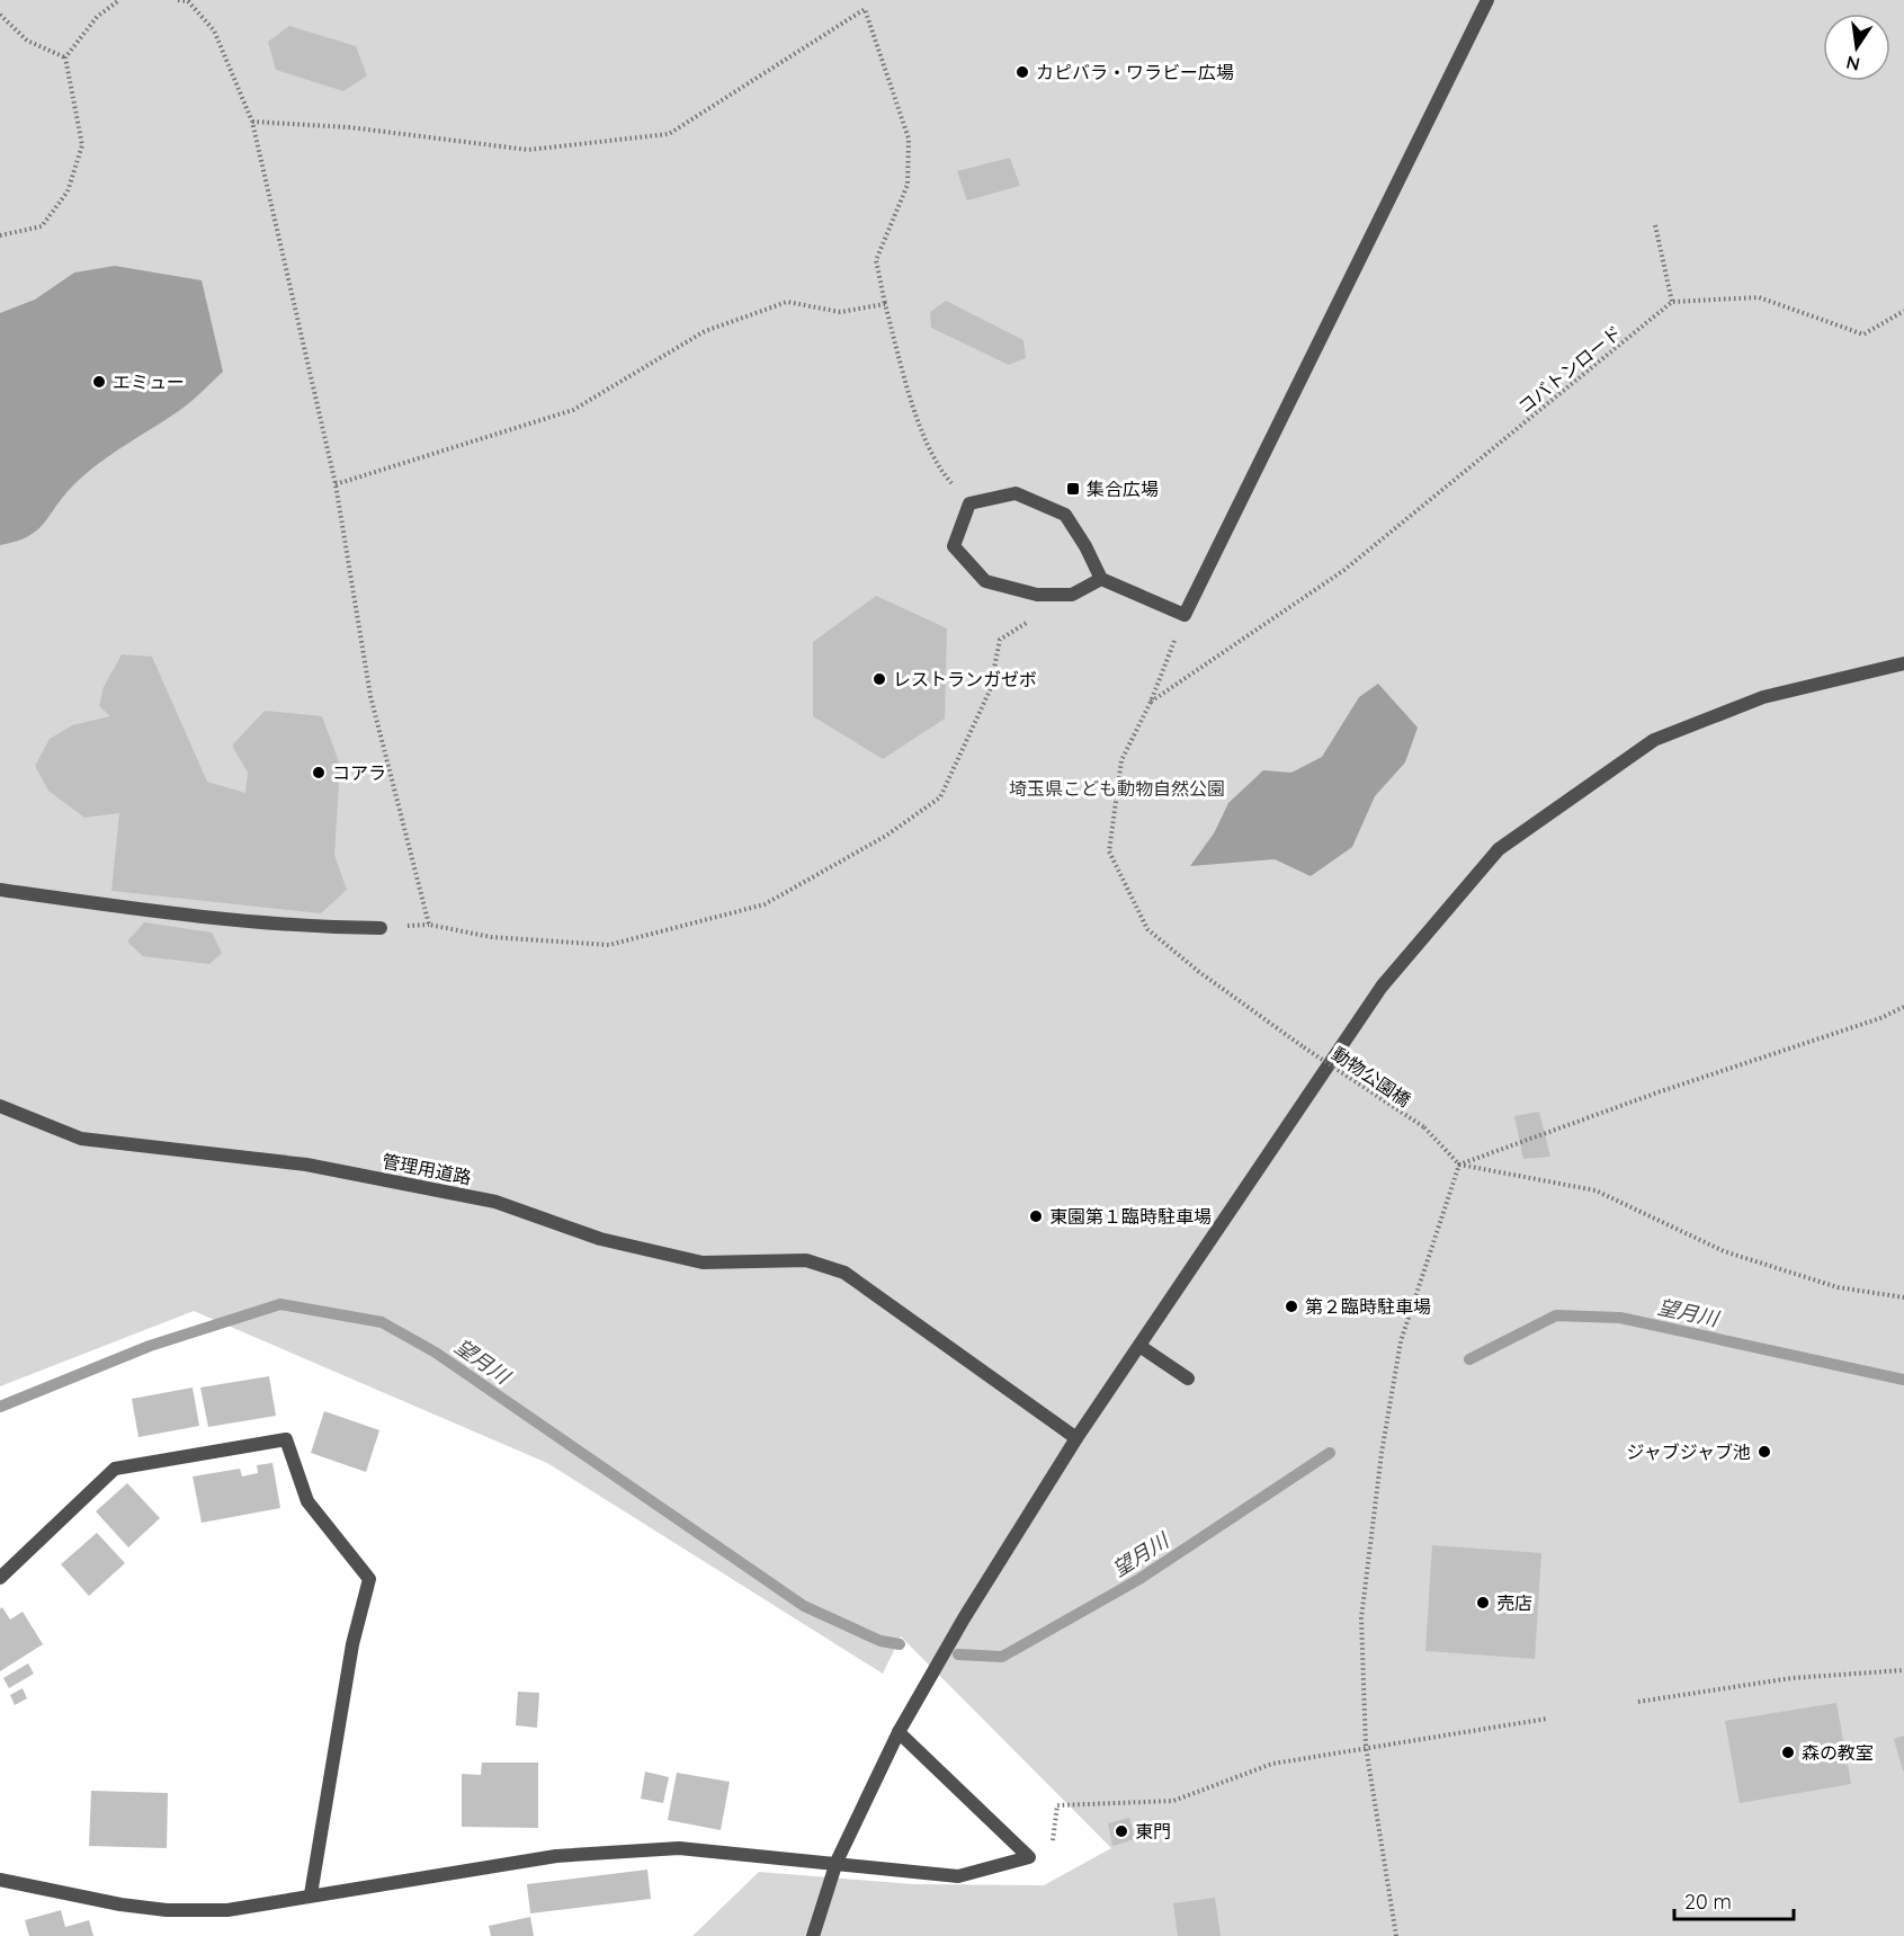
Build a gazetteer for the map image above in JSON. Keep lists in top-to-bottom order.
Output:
{
  "streets": {
    "street": ["管理用道路"],
    "path": ["コバトンロード", "動物公園橋"]
  },
  "crossings": [
    ["コバトンロード", "動物公園橋"]
  ],
  "water": ["望月川"],
  "parks": ["埼玉県こども動物自然公園"],
  "places": {
    "other": [
      "カピバラ・ワラビー広場",
      "エミュー",
      "レストランガゼボ",
      "コアラ",
      "東園第１臨時駐車場",
      "第２臨時駐車場",
      "ジャブジャブ池",
      "売店",
      "森の教室",
      "東門"
    ],
    "transit": ["集合広場"]
  },
  "scale_bar": "20 m",
  "north": "bottom"
}
